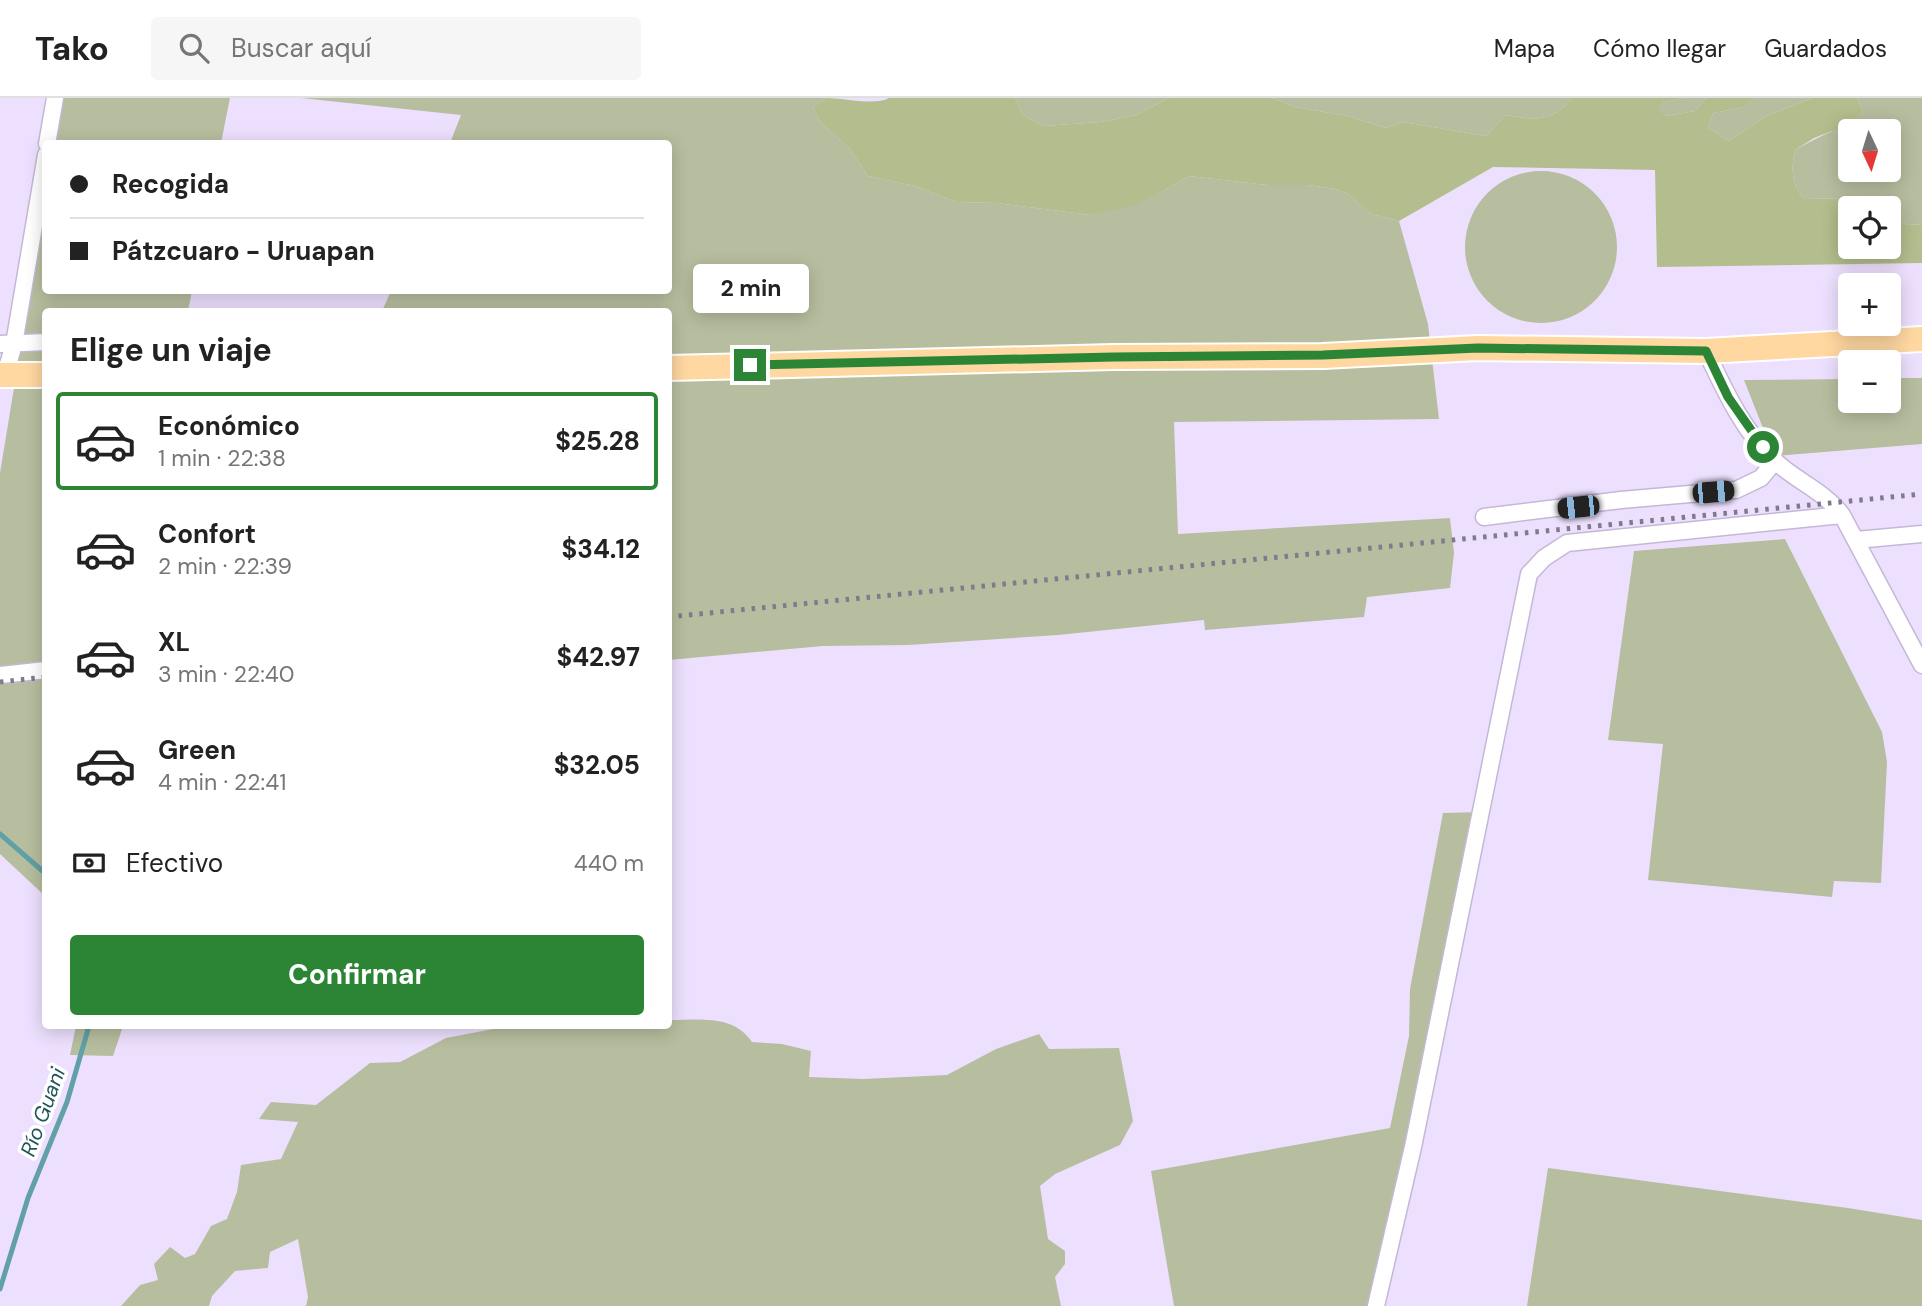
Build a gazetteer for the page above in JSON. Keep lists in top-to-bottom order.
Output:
{
  "water": ["Río Guani"],
  "north": "bottom",
  "page": {
    "header": "Tako",
    "search": "Buscar aquí",
    "nav": ["Mapa", "Cómo llegar", "Guardados"],
    "map_buttons": ["+", "−"],
    "banner": ["Recogida", "Pátzcuaro - Uruapan"],
    "bubble": "2 min",
    "heading": "Elige un viaje",
    "list": [
      {
        "name": "Económico",
        "note": "1 min · 22:38",
        "value": "$25.28"
      },
      {
        "name": "Confort",
        "note": "2 min · 22:39",
        "value": "$34.12"
      },
      {
        "name": "XL",
        "note": "3 min · 22:40",
        "value": "$42.97"
      },
      {
        "name": "Green",
        "note": "4 min · 22:41",
        "value": "$32.05"
      }
    ],
    "pay": ["Efectivo", "440 m"],
    "buttons": "Confirmar"
  }
}
